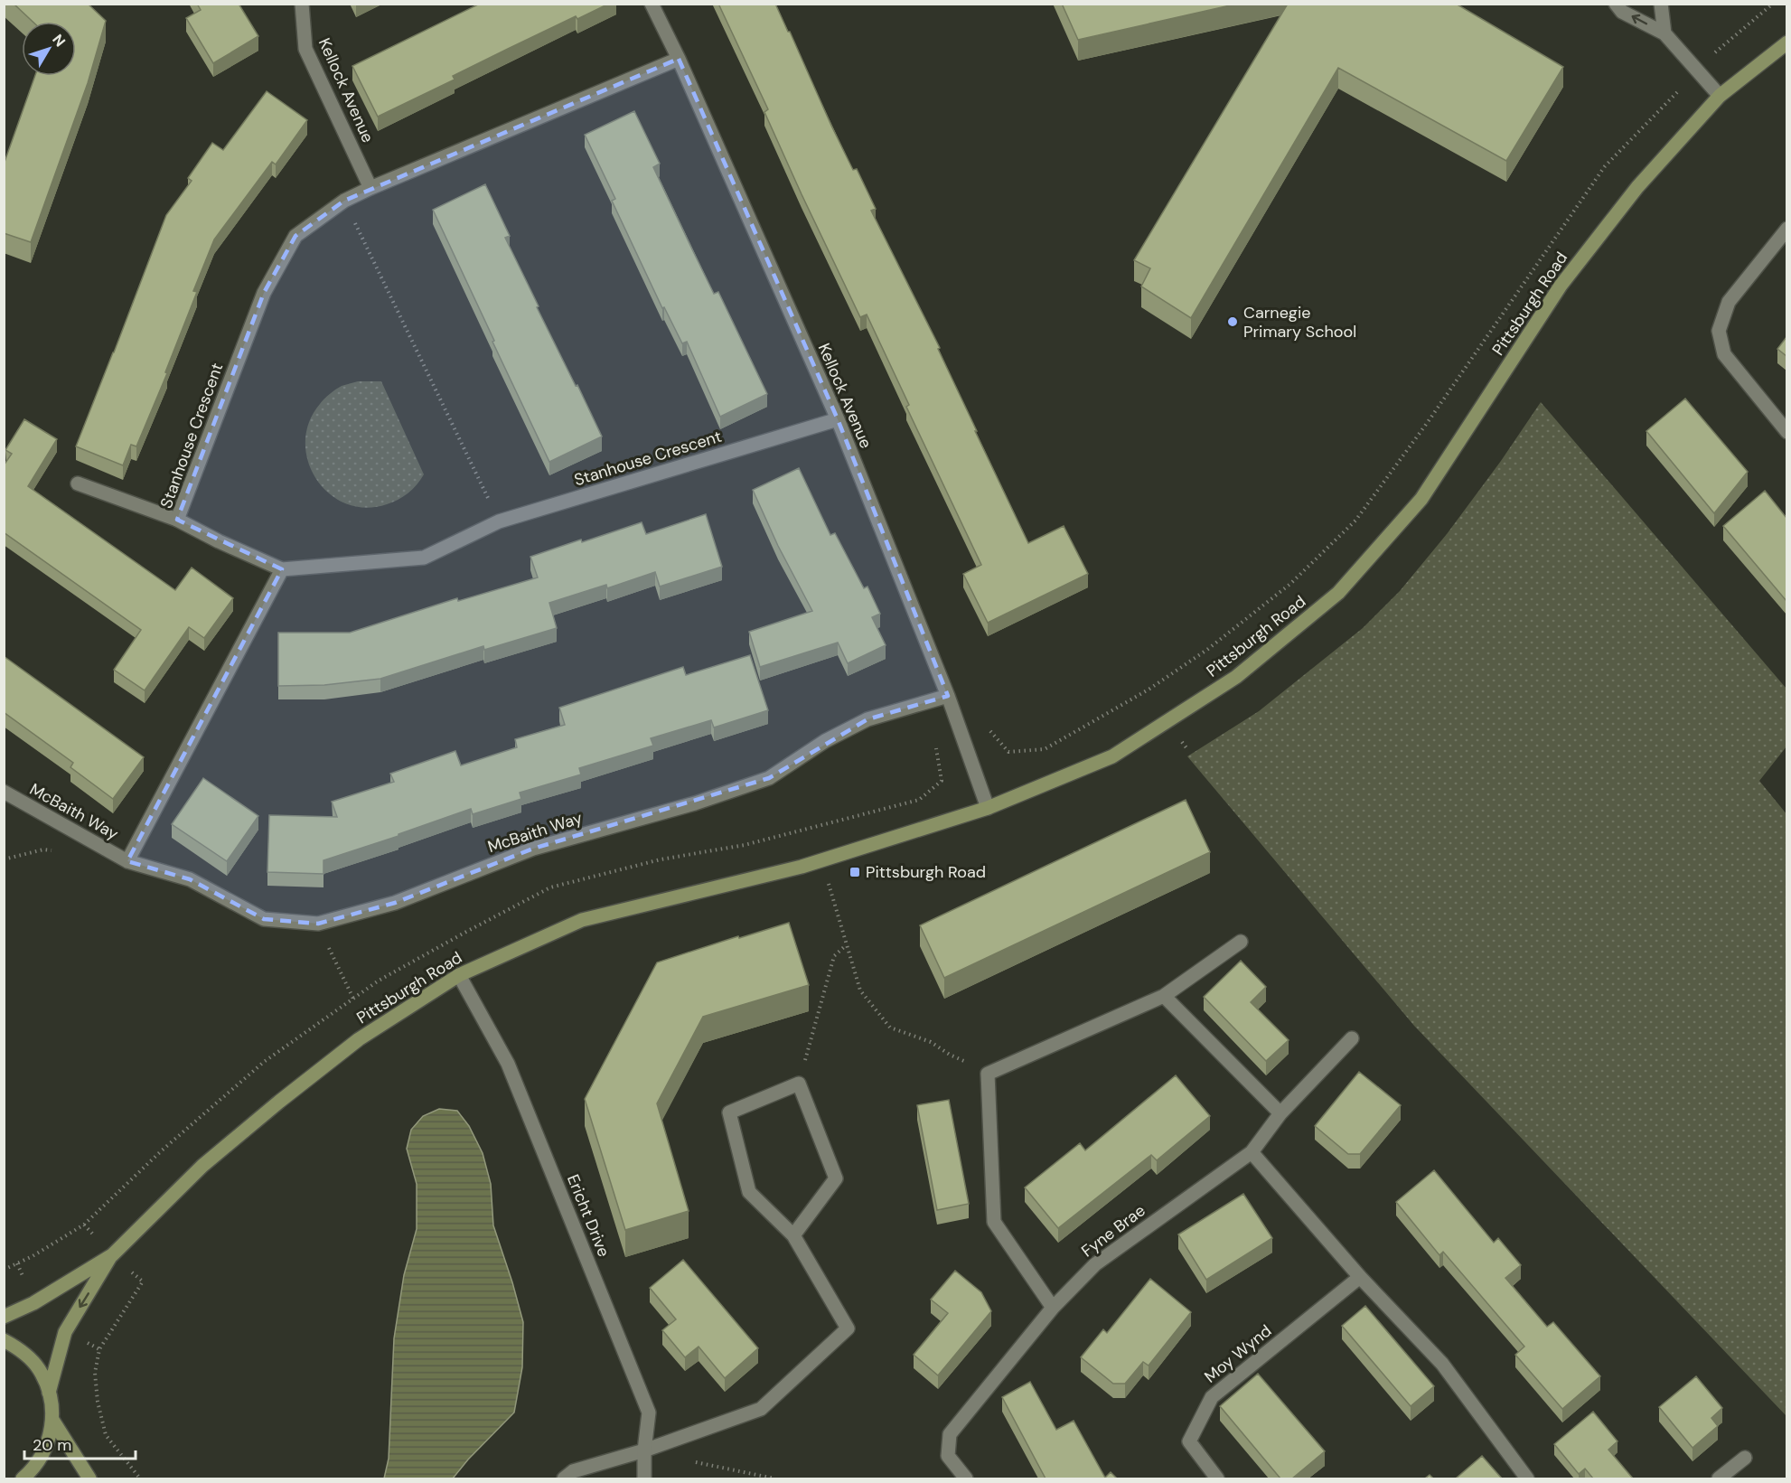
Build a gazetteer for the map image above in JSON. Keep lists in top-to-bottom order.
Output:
{
  "streets": {
    "street": [
      "Kellock Avenue",
      "Pittsburgh Road",
      "Stanhouse Crescent",
      "McBaith Way",
      "Ericht Drive",
      "Fyne Brae",
      "Moy Wynd"
    ]
  },
  "crossings": [
    ["Kellock Avenue", "Pittsburgh Road"],
    ["Kellock Avenue", "Stanhouse Crescent"],
    ["Kellock Avenue", "McBaith Way"],
    ["Pittsburgh Road", "Ericht Drive"],
    ["Stanhouse Crescent", "McBaith Way"]
  ],
  "places": {
    "other": ["Carnegie Primary School"],
    "transit": ["Pittsburgh Road"]
  },
  "scale_bar": "20 m",
  "north": "top right"
}
